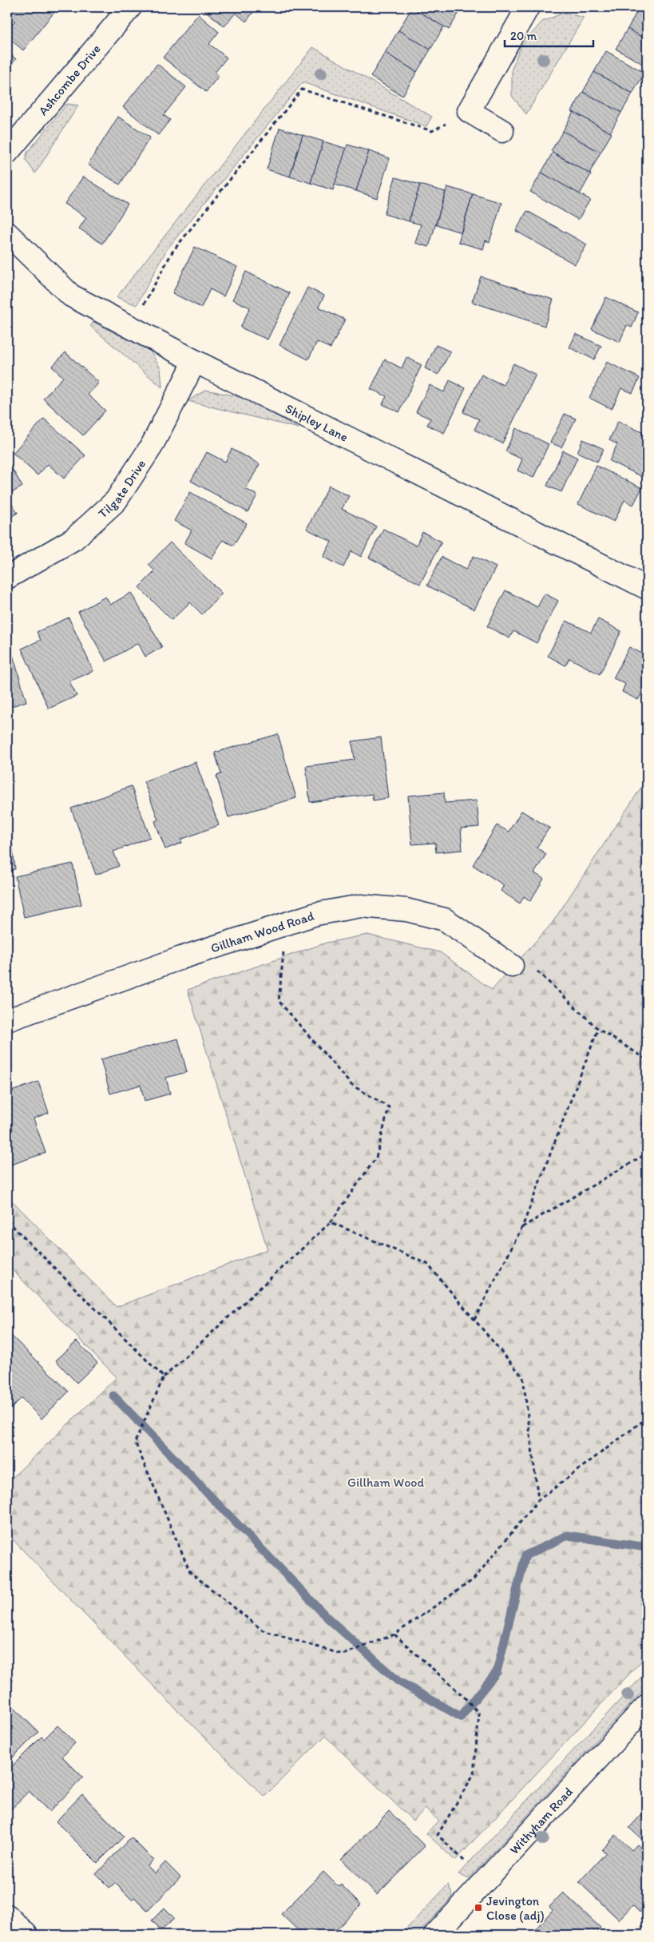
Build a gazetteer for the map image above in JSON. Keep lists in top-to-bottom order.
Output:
{
  "streets": {
    "street": [
      "Ashcombe Drive",
      "Shipley Lane",
      "Tilgate Drive",
      "Gillham Wood Road",
      "Withyham Road"
    ]
  },
  "crossings": [
    ["Shipley Lane", "Tilgate Drive"]
  ],
  "parks": ["Gillham Wood"],
  "places": {
    "transit": ["Jevington Close (adj)"]
  },
  "scale_bar": "20 m"
}
